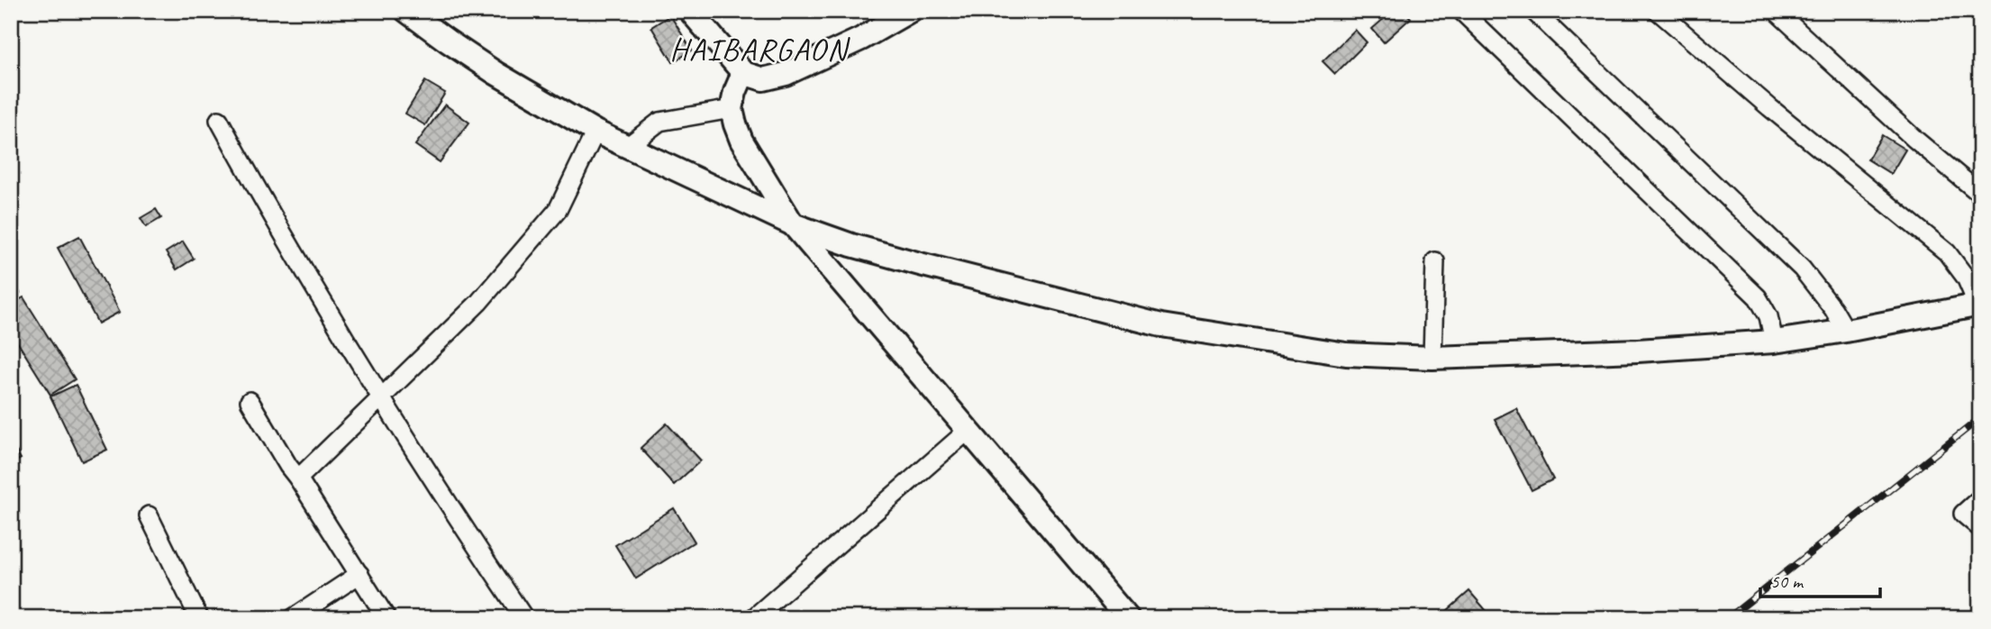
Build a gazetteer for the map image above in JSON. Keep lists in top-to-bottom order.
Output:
{
  "districts": ["HAIBARGAON"],
  "scale_bar": "50 m"
}
